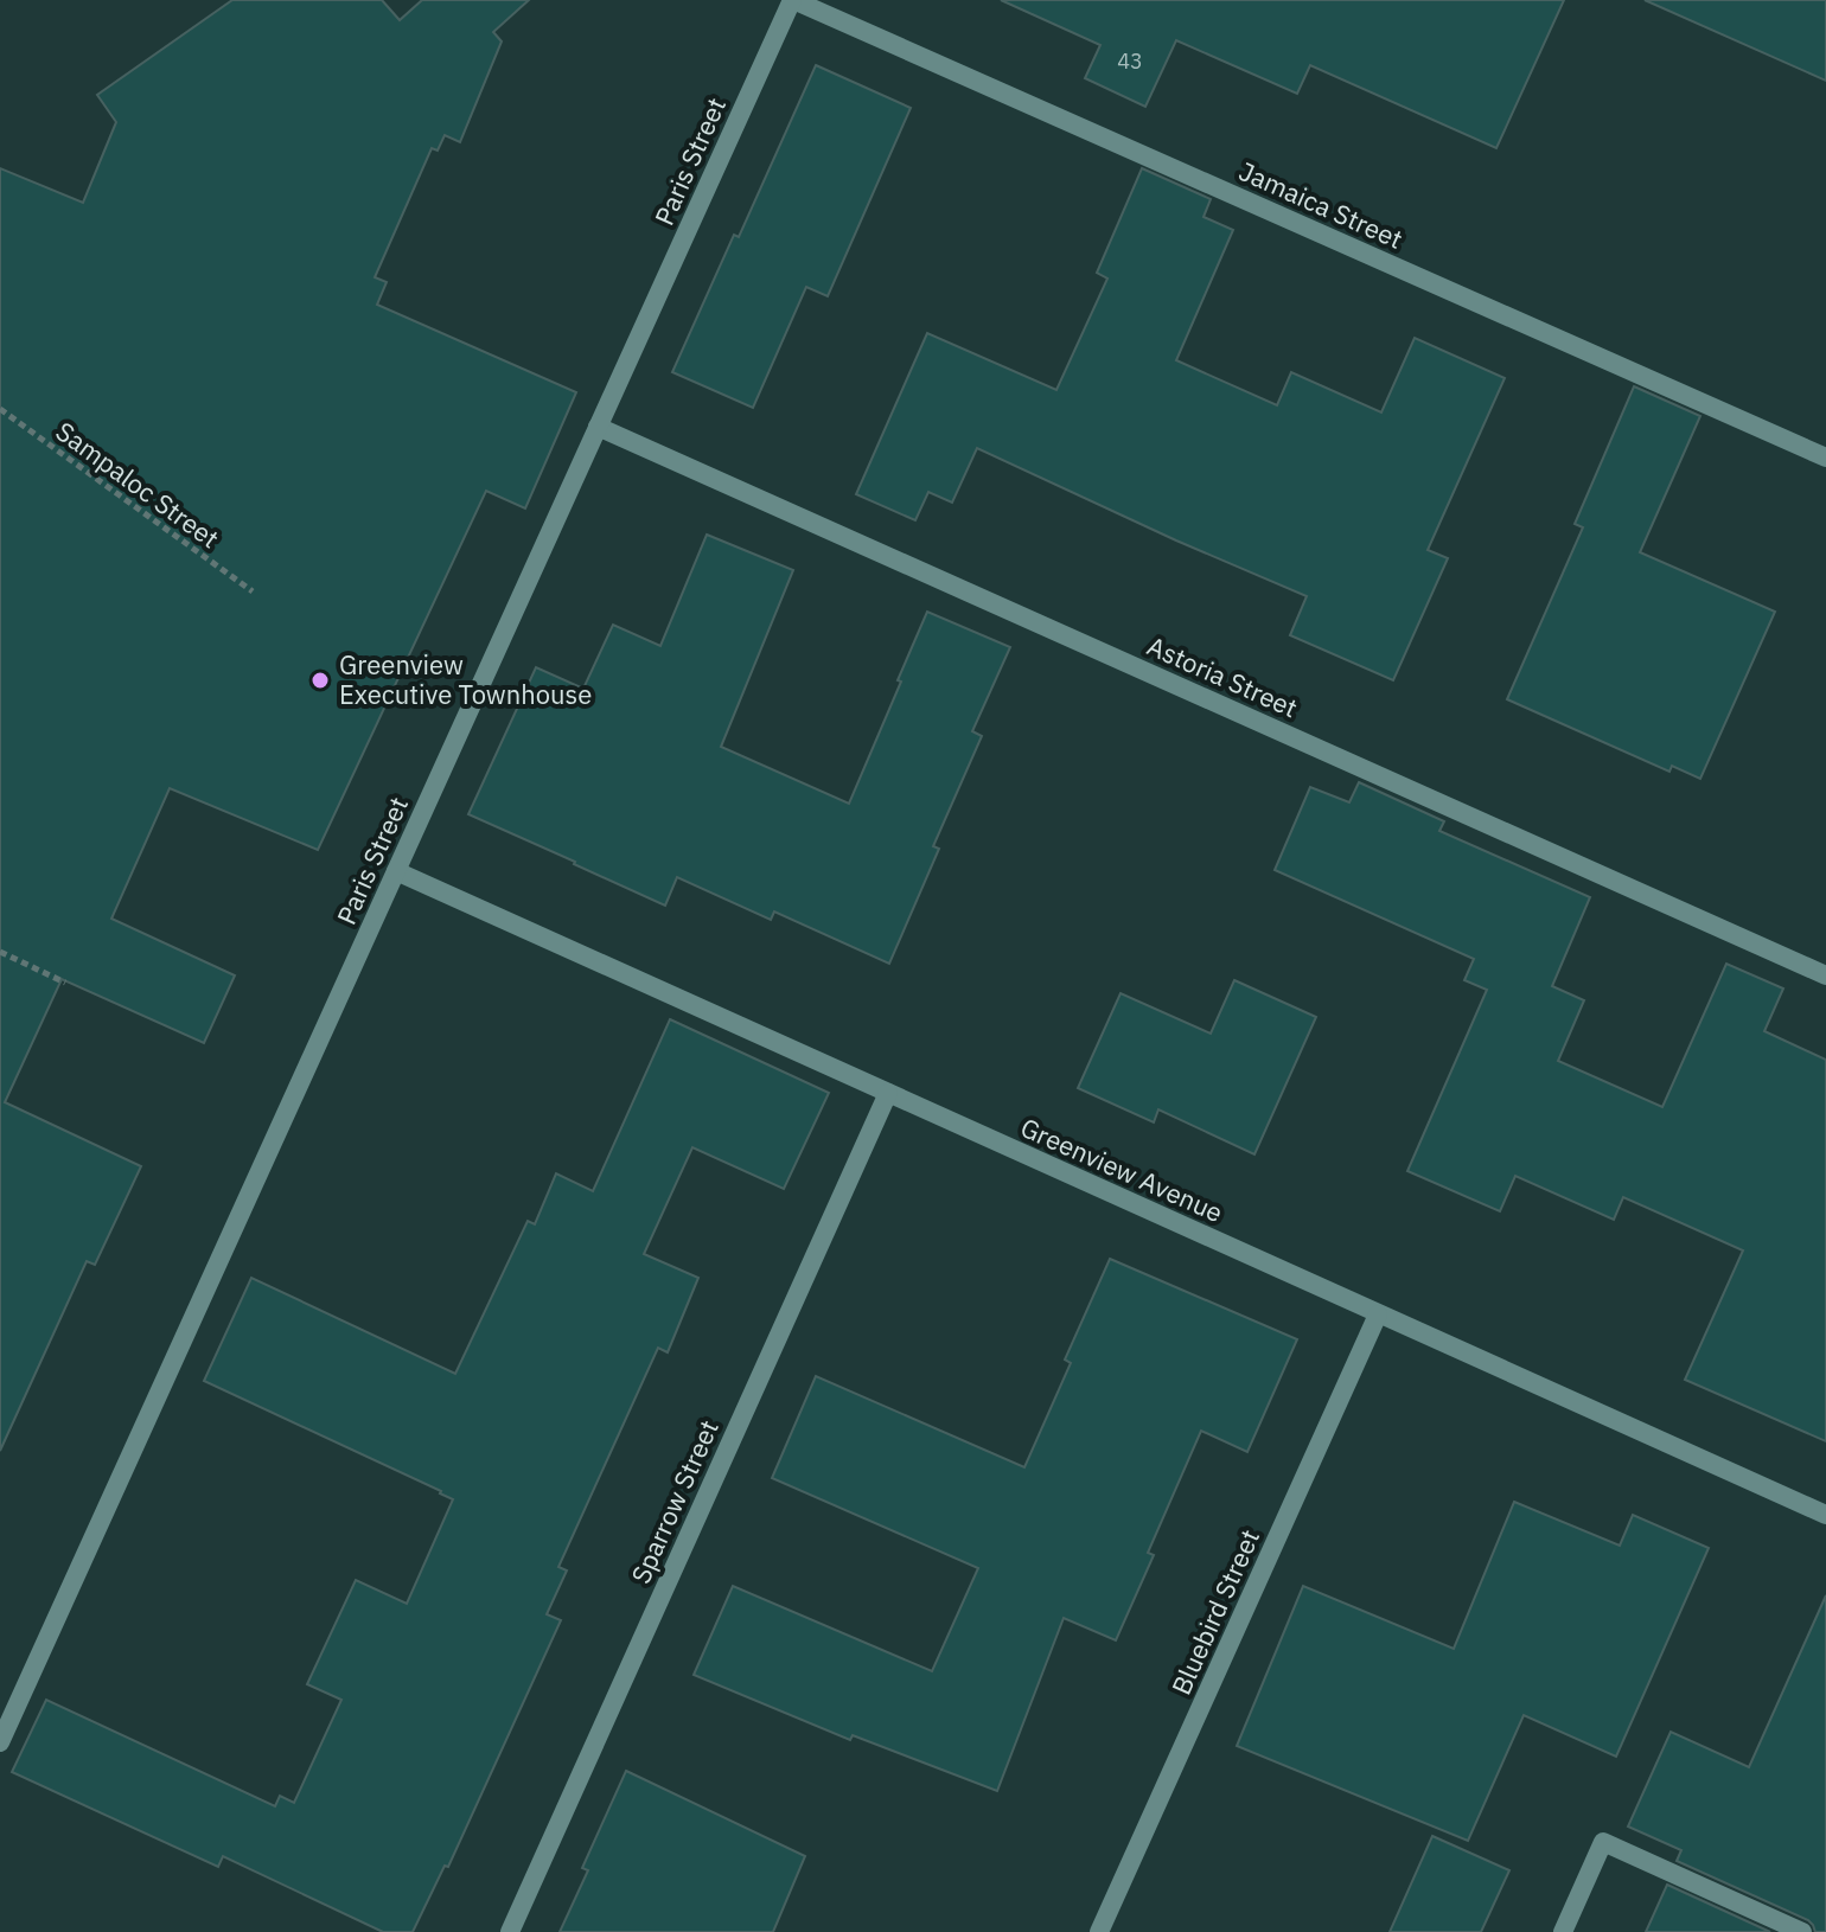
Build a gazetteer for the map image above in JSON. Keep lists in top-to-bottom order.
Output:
{
  "streets": {
    "street": [
      "Paris Street",
      "Jamaica Street",
      "Astoria Street",
      "Greenview Avenue",
      "Sparrow Street",
      "Bluebird Street"
    ],
    "path": ["Sampaloc Street"]
  },
  "crossings": [
    ["Paris Street", "Jamaica Street"],
    ["Paris Street", "Astoria Street"],
    ["Paris Street", "Greenview Avenue"],
    ["Greenview Avenue", "Sparrow Street"],
    ["Greenview Avenue", "Bluebird Street"]
  ],
  "places": ["Greenview Executive Townhouse"],
  "house_numbers": ["43"]
}
